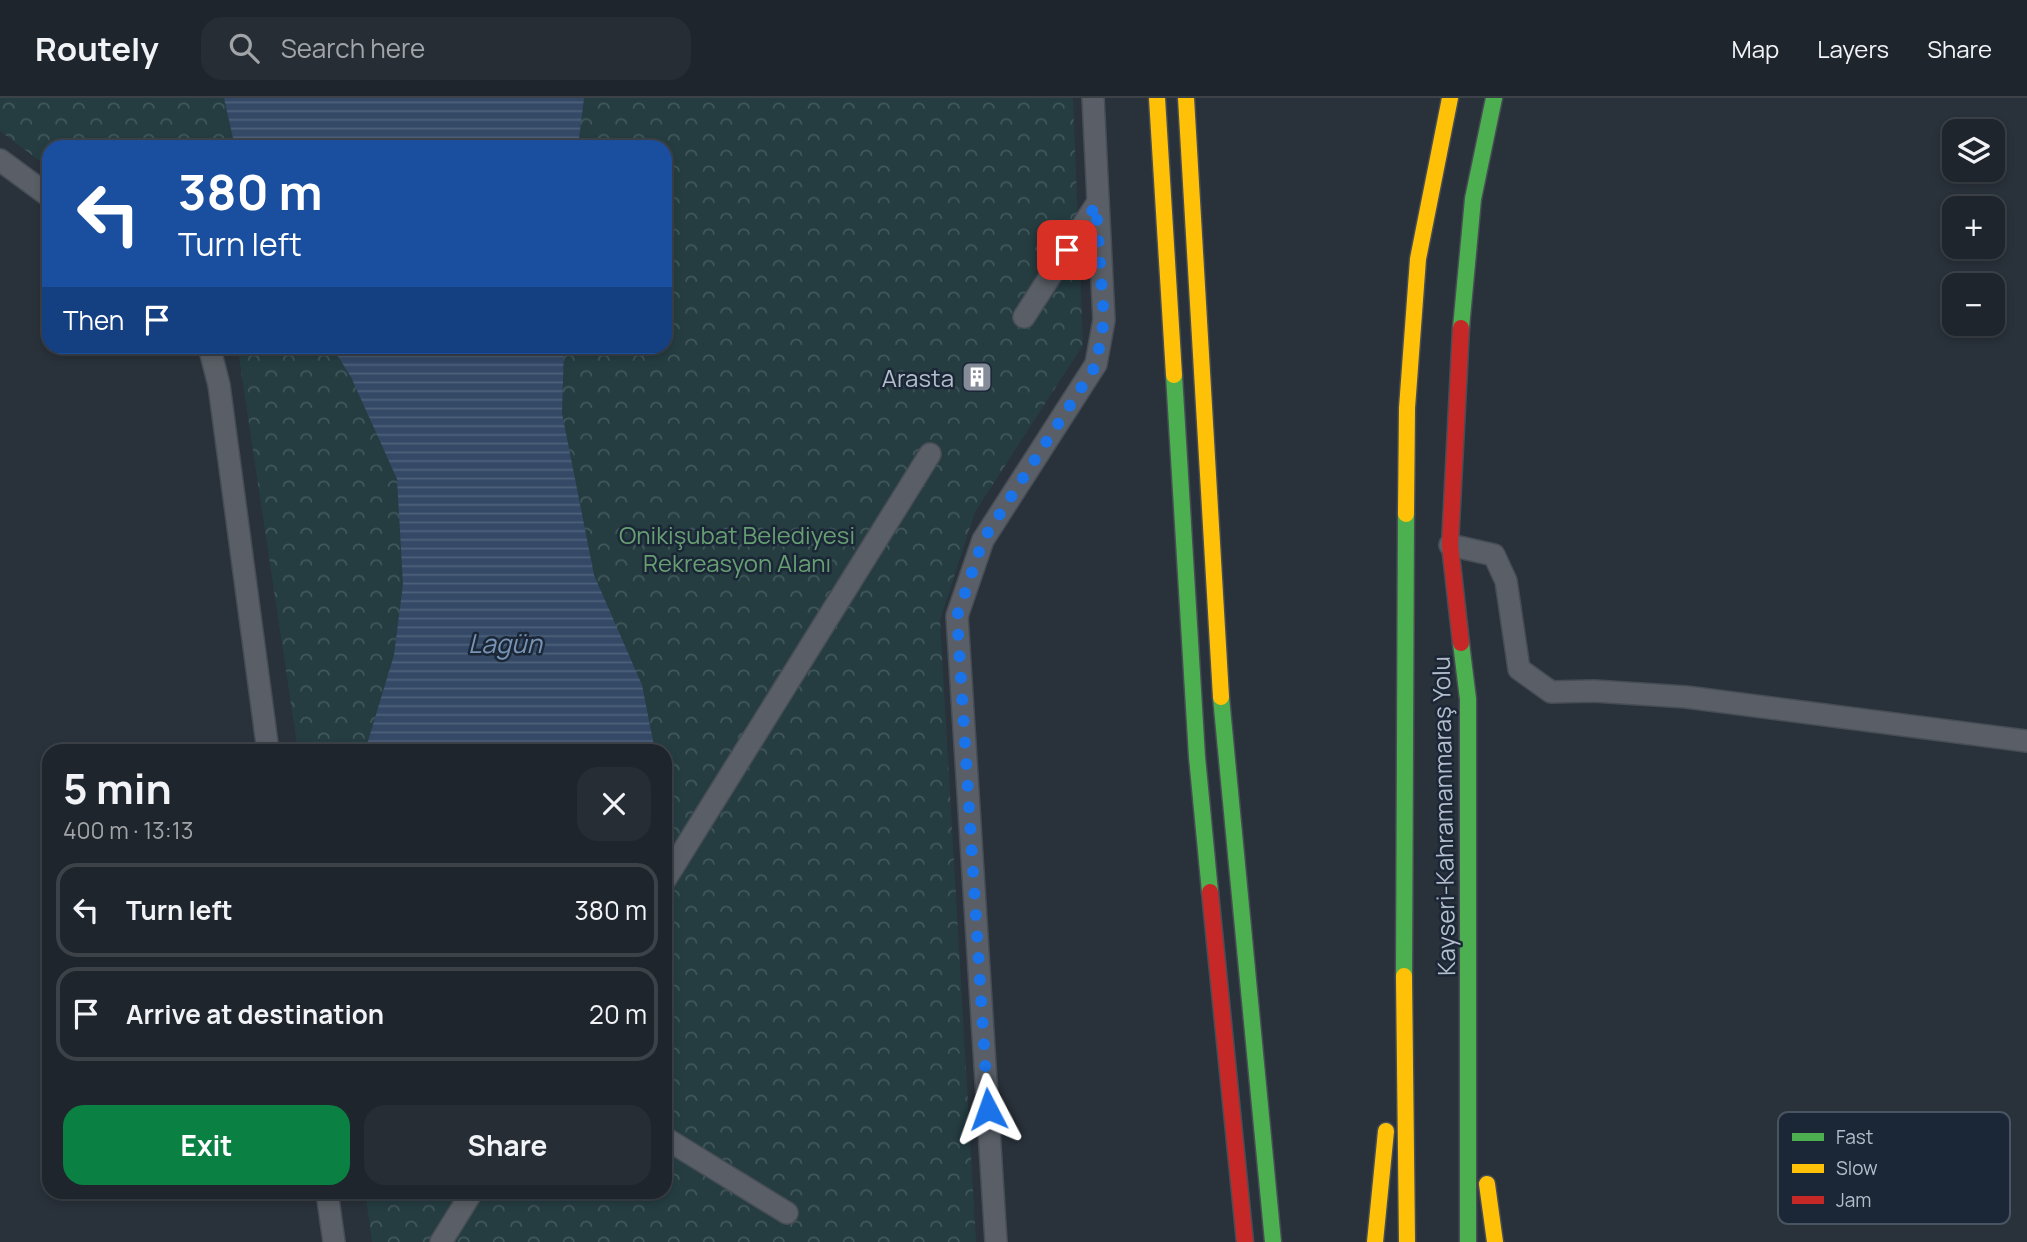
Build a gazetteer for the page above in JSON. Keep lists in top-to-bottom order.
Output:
{
  "streets": {
    "main road": ["Kayseri-Kahramanmaraş Yolu"]
  },
  "water": ["Lagün"],
  "parks": ["Onikişubat Belediyesi Rekreasyon Alanı"],
  "places": {
    "building": ["Arasta"]
  },
  "legend": ["Fast", "Slow", "Jam"],
  "page": {
    "header": "Routely",
    "search": "Search here",
    "nav": ["Map", "Layers", "Share"],
    "map_buttons": ["+", "−"],
    "turn": ["380 m", "Turn left"],
    "then": "Then",
    "heading": ["5 min", "400 m · 13:13"],
    "list": [
      {
        "name": "Turn left",
        "value": "380 m"
      },
      {
        "name": "Arrive at destination",
        "value": "20 m"
      }
    ],
    "buttons": ["Exit", "Share"]
  }
}
